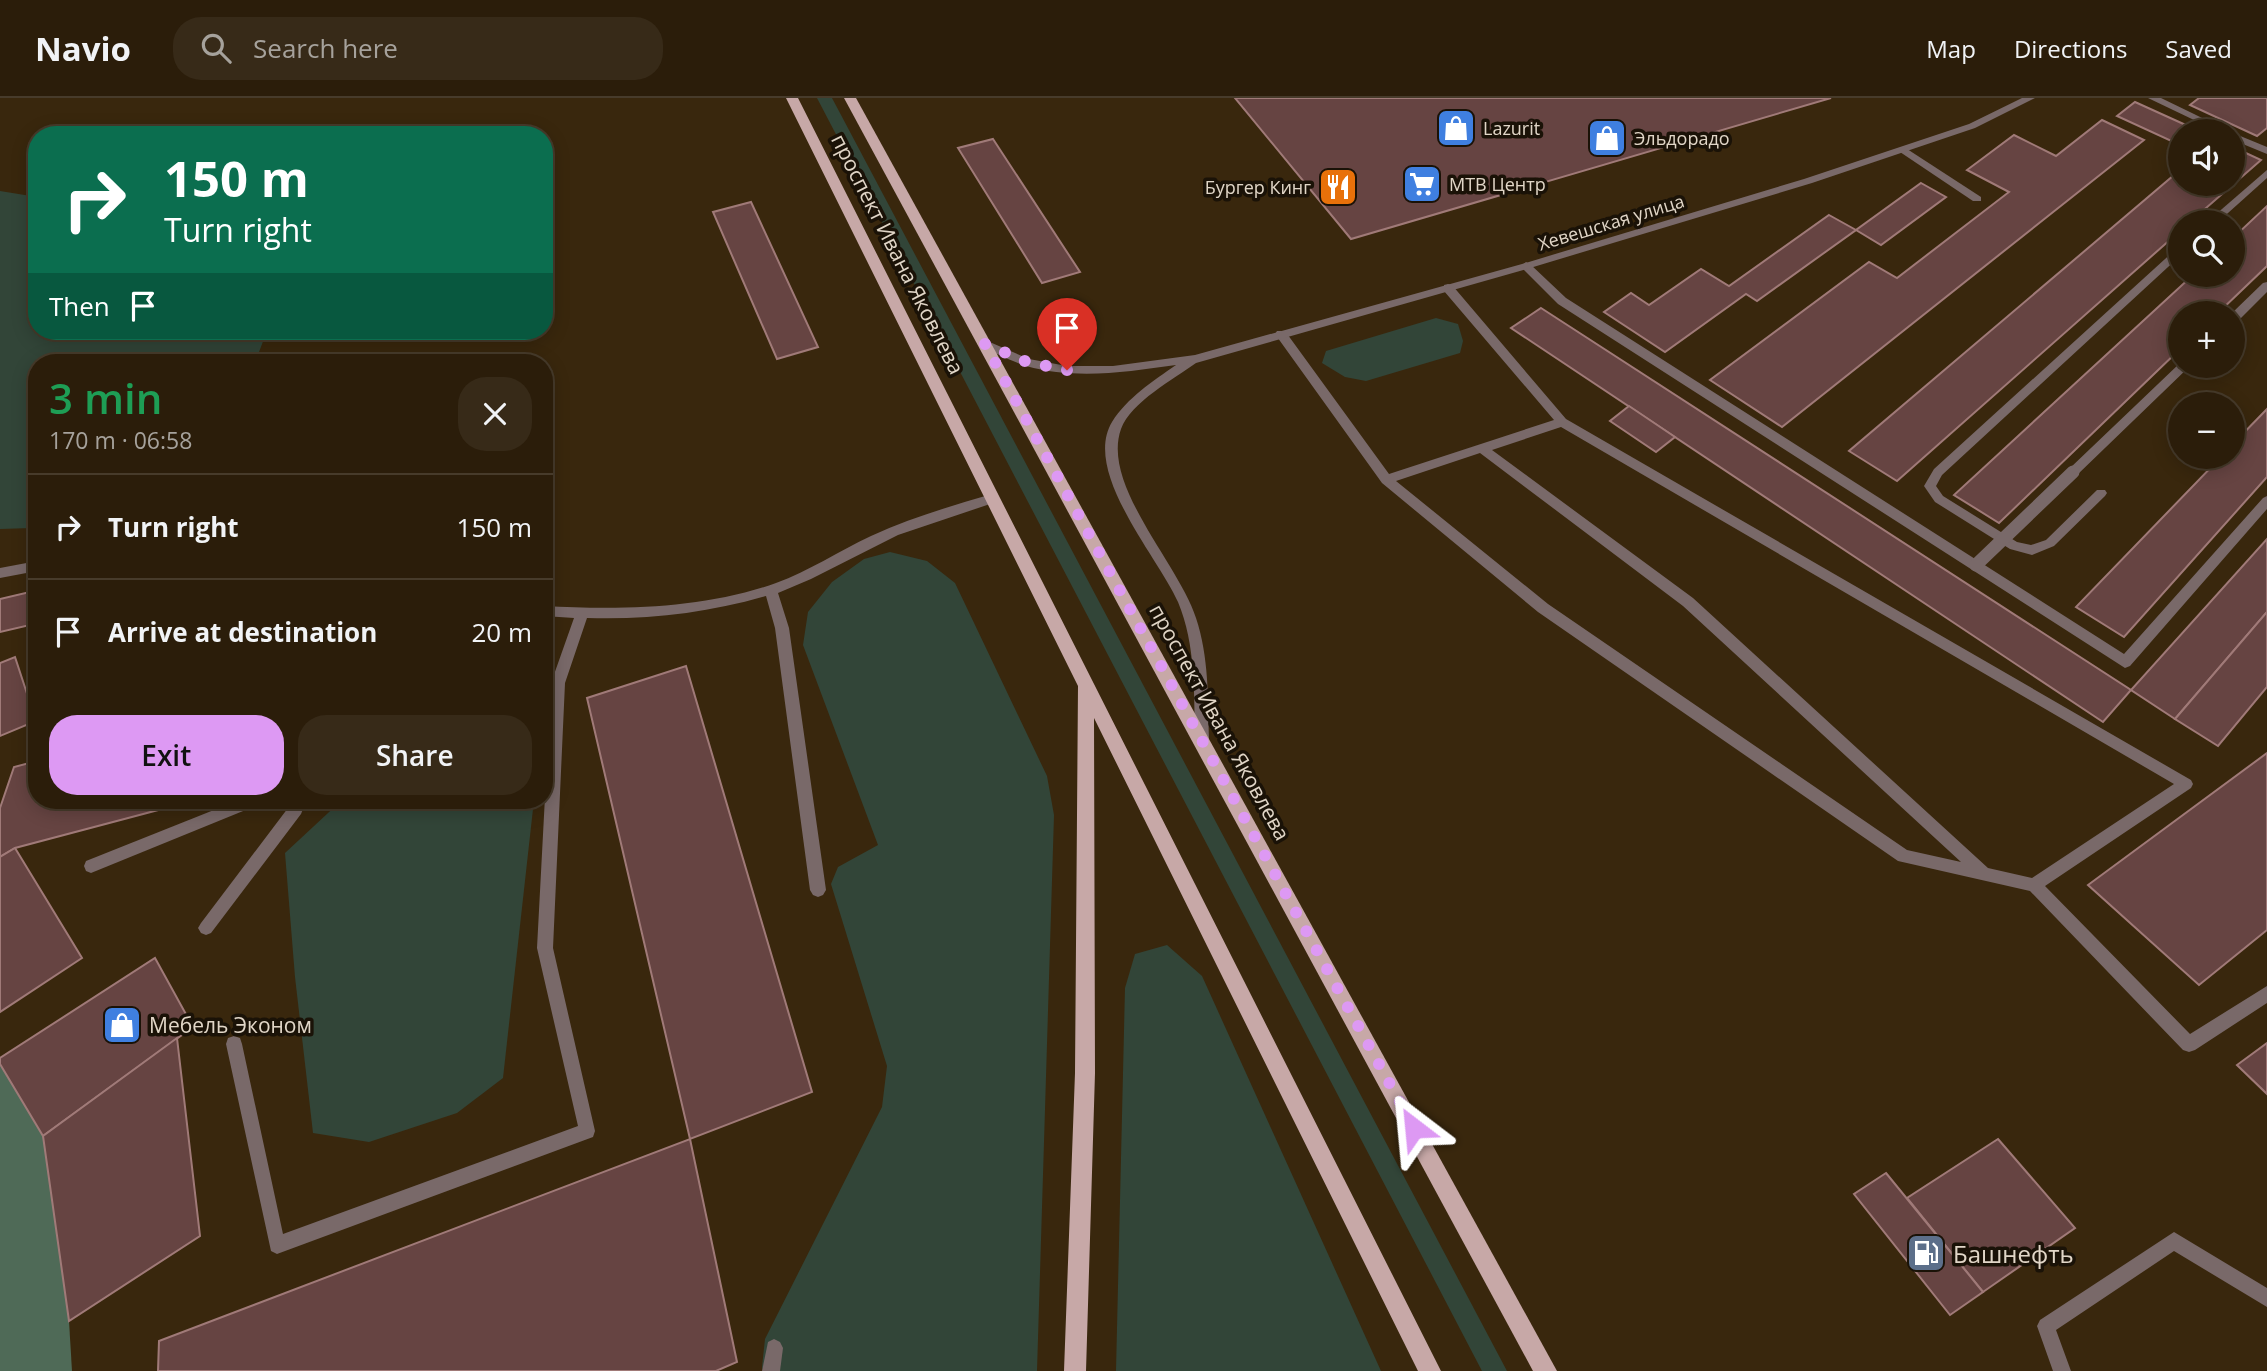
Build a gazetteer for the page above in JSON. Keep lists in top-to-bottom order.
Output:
{
  "streets": {
    "main road": ["проспект Ивана Яковлева"],
    "street": ["Хевешская улица"]
  },
  "places": {
    "shop": ["Lazurit", "Эльдорадо", "Мебель Эконом"],
    "supermarket": ["МТВ Центр"],
    "restaurant": ["Бургер Кинг"],
    "fuel station": ["Башнефть"]
  },
  "page": {
    "header": "Navio",
    "search": "Search here",
    "nav": ["Map", "Directions", "Saved"],
    "map_buttons": ["+", "−"],
    "turn": ["150 m", "Turn right"],
    "then": "Then",
    "heading": ["3 min", "170 m · 06:58"],
    "list": [
      {
        "name": "Turn right",
        "value": "150 m"
      },
      {
        "name": "Arrive at destination",
        "value": "20 m"
      }
    ],
    "buttons": ["Exit", "Share"]
  }
}
